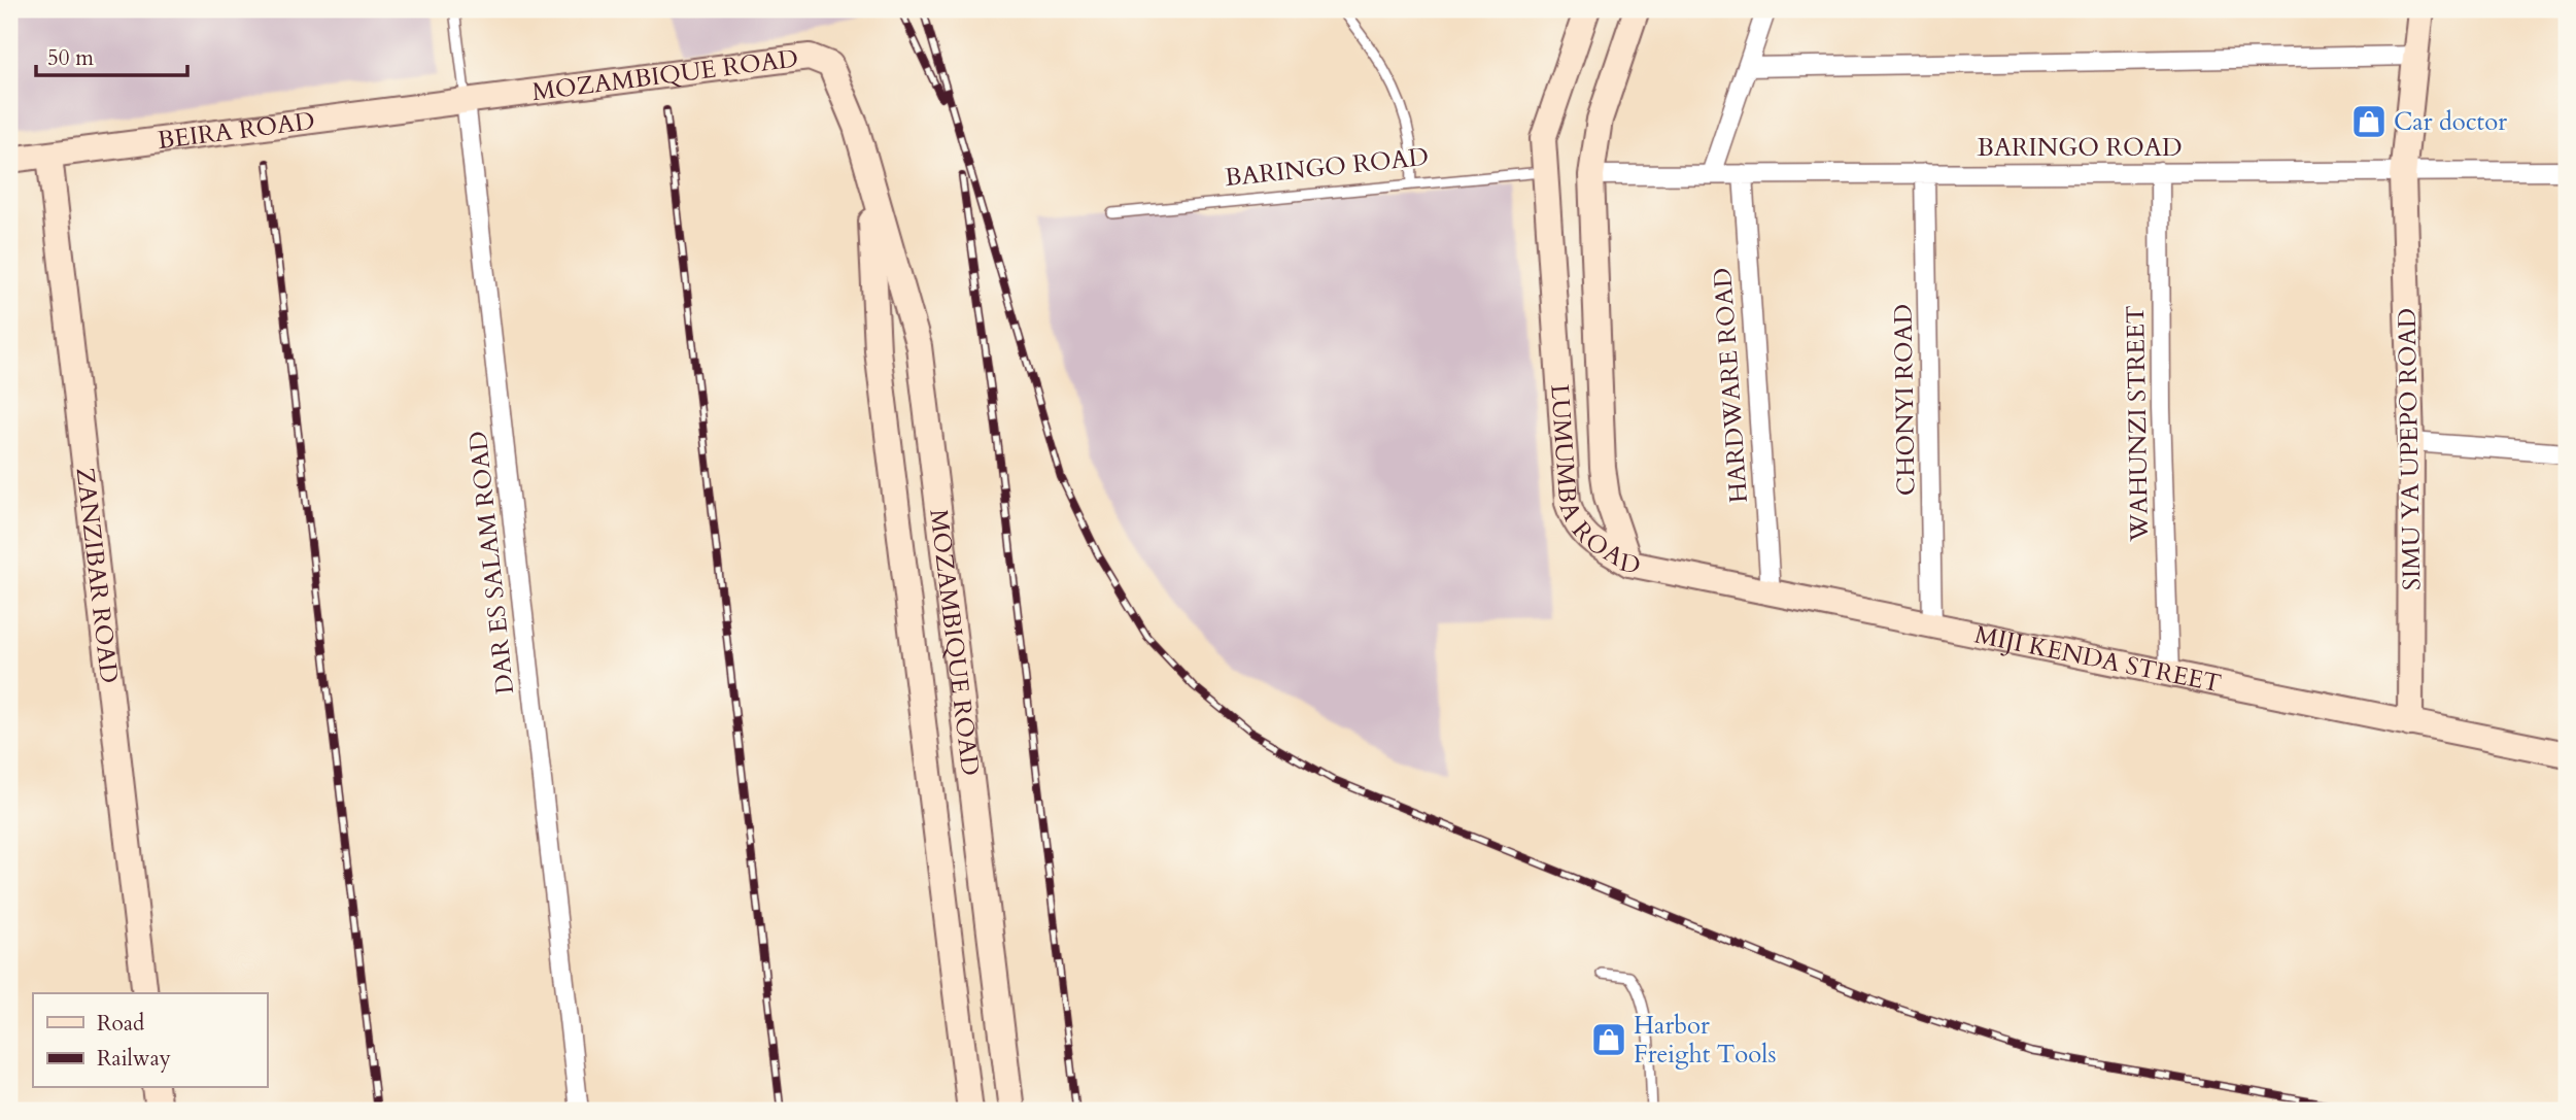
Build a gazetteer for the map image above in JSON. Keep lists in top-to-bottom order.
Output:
{
  "streets": {
    "street": [
      "MOZAMBIQUE ROAD",
      "BEIRA ROAD",
      "BARINGO ROAD",
      "HARDWARE ROAD",
      "CHONYI ROAD",
      "WAHUNZI STREET",
      "SIMU YA UPEPO ROAD",
      "LUMUMBA ROAD",
      "DAR ES SALAM ROAD",
      "ZANZIBAR ROAD",
      "MIJI KENDA STREET"
    ]
  },
  "crossings": [
    ["MOZAMBIQUE ROAD", "BEIRA ROAD"],
    ["MOZAMBIQUE ROAD", "DAR ES SALAM ROAD"],
    ["BEIRA ROAD", "DAR ES SALAM ROAD"],
    ["BEIRA ROAD", "ZANZIBAR ROAD"],
    ["BARINGO ROAD", "HARDWARE ROAD"],
    ["BARINGO ROAD", "CHONYI ROAD"],
    ["BARINGO ROAD", "WAHUNZI STREET"],
    ["BARINGO ROAD", "SIMU YA UPEPO ROAD"],
    ["BARINGO ROAD", "LUMUMBA ROAD"],
    ["HARDWARE ROAD", "MIJI KENDA STREET"],
    ["CHONYI ROAD", "MIJI KENDA STREET"],
    ["WAHUNZI STREET", "MIJI KENDA STREET"],
    ["SIMU YA UPEPO ROAD", "MIJI KENDA STREET"],
    ["LUMUMBA ROAD", "MIJI KENDA STREET"]
  ],
  "places": {
    "shop": ["Car doctor", "Harbor Freight Tools"]
  },
  "legend": ["Road", "Railway"],
  "scale_bar": "50 m"
}
